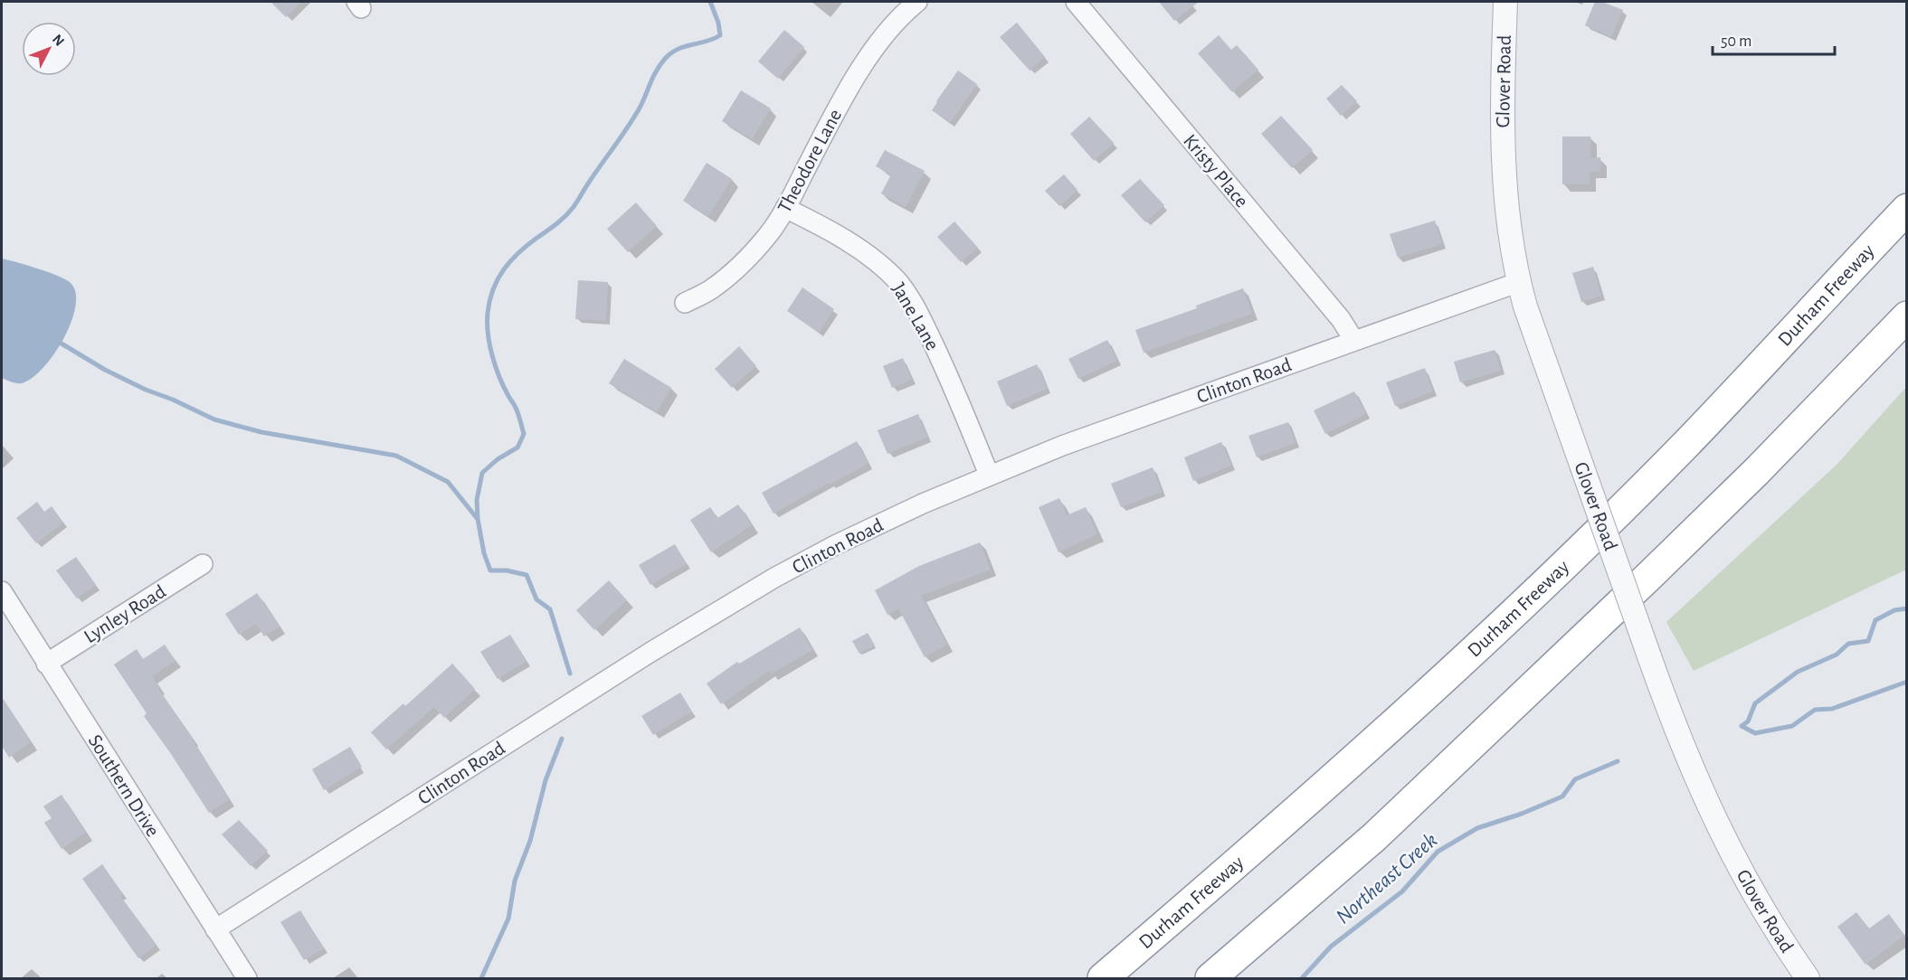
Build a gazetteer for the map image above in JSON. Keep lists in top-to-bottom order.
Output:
{
  "streets": {
    "highway": ["Durham Freeway"],
    "street": [
      "Glover Road",
      "Theodore Lane",
      "Kristy Place",
      "Jane Lane",
      "Clinton Road",
      "Lynley Road",
      "Southern Drive"
    ]
  },
  "crossings": [
    ["Glover Road", "Clinton Road"],
    ["Theodore Lane", "Jane Lane"],
    ["Kristy Place", "Clinton Road"],
    ["Jane Lane", "Clinton Road"],
    ["Clinton Road", "Southern Drive"],
    ["Lynley Road", "Southern Drive"]
  ],
  "water": ["Northeast Creek"],
  "scale_bar": "50 m",
  "north": "top right"
}
